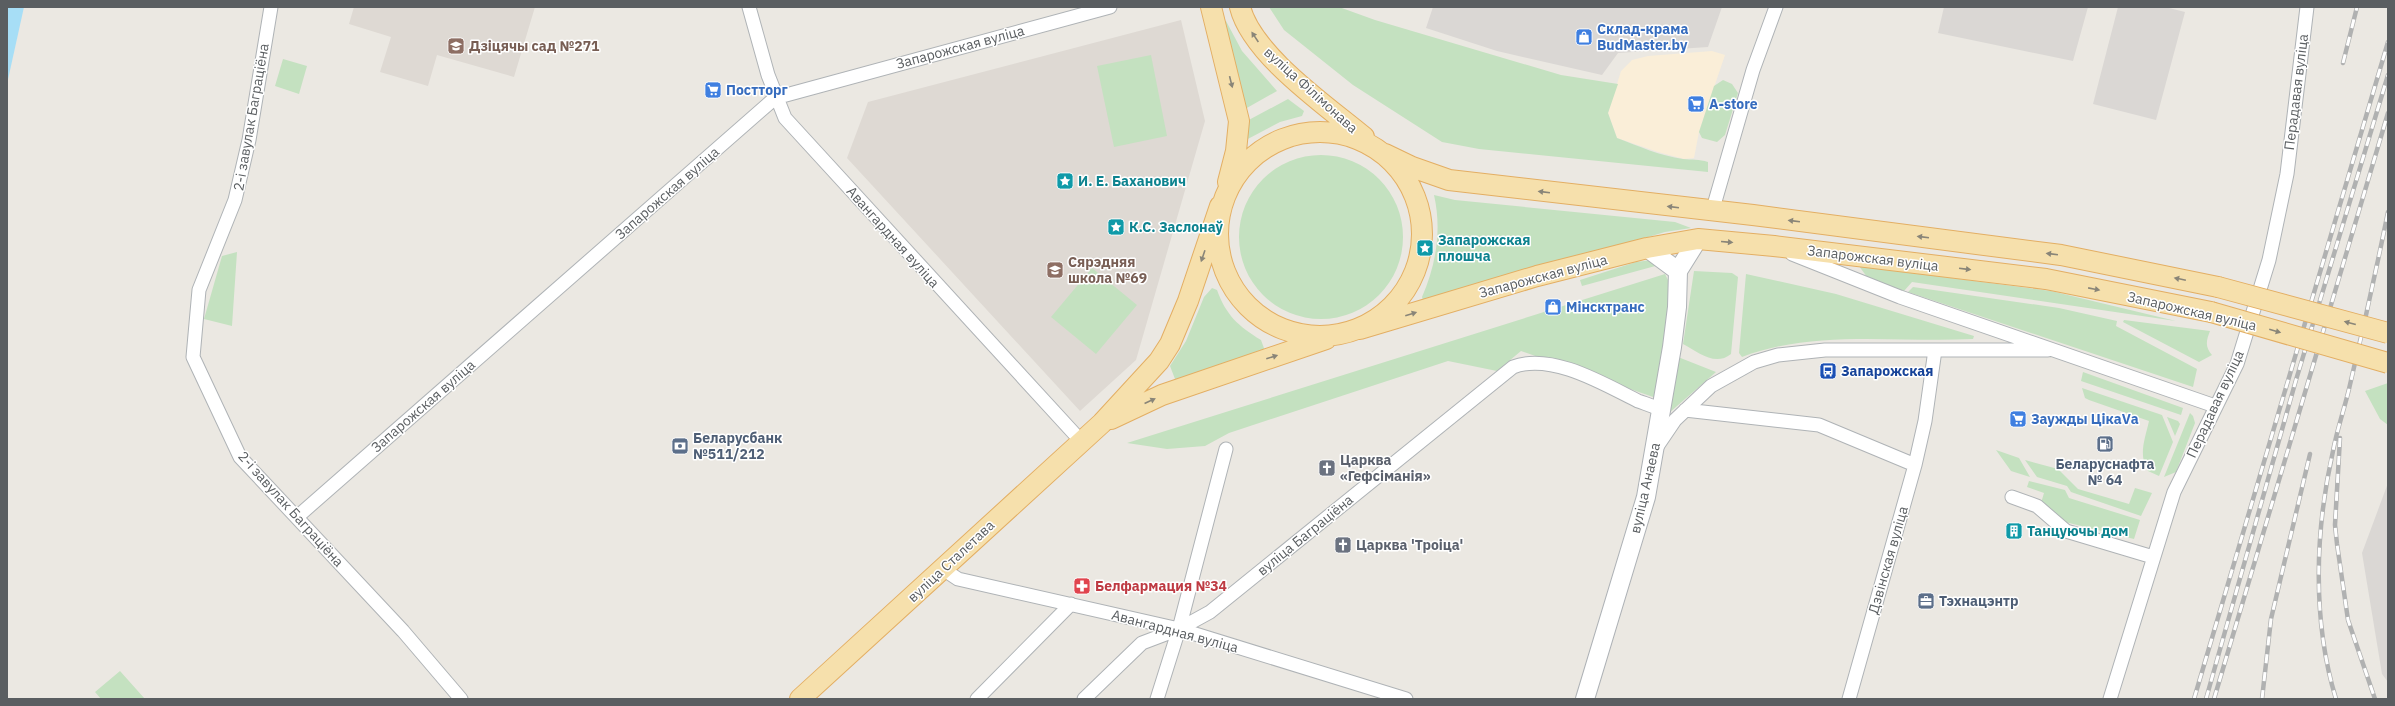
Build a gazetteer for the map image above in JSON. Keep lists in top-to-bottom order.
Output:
{
  "streets": {
    "main road": ["Запарожская вуліца", "вуліца Філімонава", "вуліца Сталетава"],
    "street": [
      "Перадавая вуліца",
      "2-і завулак Баграціёна",
      "Авангардная вуліца",
      "вуліца Анаева",
      "вуліца Баграціёна",
      "Дзвінская вуліца"
    ]
  },
  "crossings": [
    ["Запарожская вуліца", "вуліца Філімонава"],
    ["Запарожская вуліца", "2-і завулак Баграціёна"],
    ["Запарожская вуліца", "Авангардная вуліца"],
    ["Авангардная вуліца", "вуліца Баграціёна"],
    ["Авангардная вуліца", "вуліца Сталетава"],
    ["вуліца Анаева", "вуліца Баграціёна"]
  ],
  "one_way": ["вуліца Філімонава"],
  "places": {
    "shop": ["Склад-крама BudMaster.by", "Мінсктранс"],
    "school or university": ["Дзіцячы сад №271", "Сярэдняя школа №69"],
    "supermarket": ["Постторг", "А-store", "Заужды ЦікаVа"],
    "place": ["И. Е. Баханович", "К.С. Заслонаў", "Запарожская плошча"],
    "bus stop": ["Запарожская"],
    "fuel station": ["Беларуснафта № 64"],
    "bank": ["Беларусбанк №511/212"],
    "church": ["Царква «Гефсіманія»", "Царква 'Троіца'"],
    "building": ["Танцуючы дом"],
    "pharmacy": ["Белфармация №34"],
    "office": ["Тэхнацэнтр"]
  }
}
